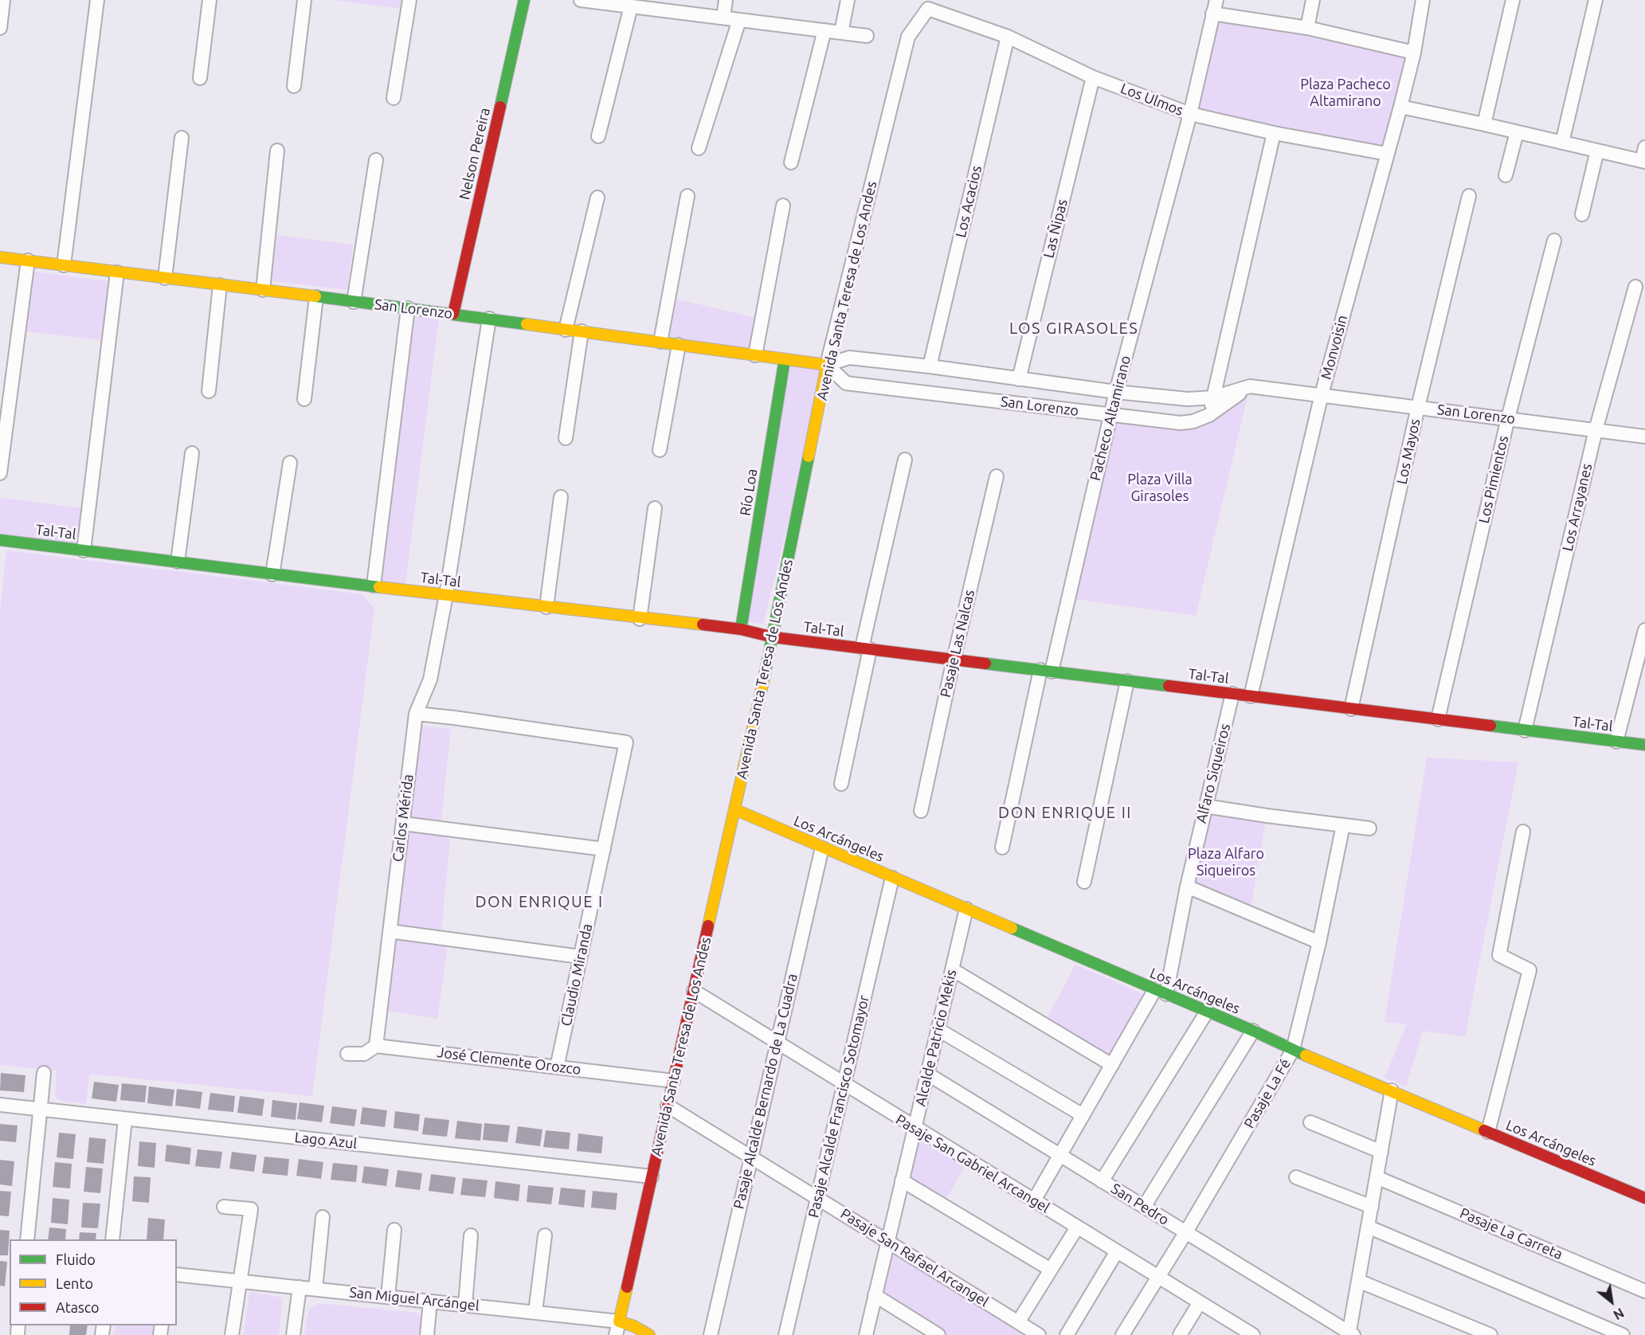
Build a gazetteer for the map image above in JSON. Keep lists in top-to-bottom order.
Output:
{
  "streets": {
    "street": [
      "Los Ulmos",
      "Nelson Pereira",
      "Los Acacios",
      "Las Ñipas",
      "Avenida Santa Teresa de Los Andes",
      "San Lorenzo",
      "Monvoisin",
      "Pacheco Altamirano",
      "Los Mayos",
      "Los Pimientos",
      "Río Loa",
      "Los Arrayanes",
      "Tal-Tal",
      "Pasaje Las Nalcas",
      "Alfaro Siqueiros",
      "Carlos Mérida",
      "Los Arcángeles",
      "Claudio Miranda",
      "Alcalde Patricio Mekis",
      "José Clemente Orozco",
      "Pasaje Alcalde Bernardo de La Cuadra",
      "Pasaje La Fé",
      "Pasaje Alcalde Francisco Sotomayor",
      "Lago Azul",
      "Pasaje San Gabriel Arcangel",
      "San Pedro",
      "Pasaje La Carreta",
      "Pasaje San Rafael Arcangel",
      "San Miguel Arcángel"
    ]
  },
  "crossings": [
    ["Los Ulmos", "Los Acacios"],
    ["Los Ulmos", "Las Ñipas"],
    ["Los Ulmos", "Avenida Santa Teresa de Los Andes"],
    ["Los Ulmos", "Monvoisin"],
    ["Los Ulmos", "Pacheco Altamirano"],
    ["Nelson Pereira", "San Lorenzo"],
    ["Los Acacios", "San Lorenzo"],
    ["Las Ñipas", "San Lorenzo"],
    ["Avenida Santa Teresa de Los Andes", "San Lorenzo"],
    ["Avenida Santa Teresa de Los Andes", "Tal-Tal"],
    ["Avenida Santa Teresa de Los Andes", "Los Arcángeles"],
    ["Avenida Santa Teresa de Los Andes", "José Clemente Orozco"],
    ["Avenida Santa Teresa de Los Andes", "Lago Azul"],
    ["Avenida Santa Teresa de Los Andes", "Pasaje San Gabriel Arcangel"],
    ["Avenida Santa Teresa de Los Andes", "Pasaje San Rafael Arcangel"],
    ["Avenida Santa Teresa de Los Andes", "San Miguel Arcángel"],
    ["San Lorenzo", "Monvoisin"],
    ["San Lorenzo", "Pacheco Altamirano"],
    ["San Lorenzo", "Los Mayos"],
    ["San Lorenzo", "Los Pimientos"],
    ["San Lorenzo", "Río Loa"],
    ["San Lorenzo", "Los Arrayanes"],
    ["San Lorenzo", "Carlos Mérida"],
    ["Monvoisin", "Tal-Tal"],
    ["Pacheco Altamirano", "Tal-Tal"],
    ["Los Mayos", "Tal-Tal"],
    ["Los Pimientos", "Tal-Tal"],
    ["Río Loa", "Tal-Tal"],
    ["Los Arrayanes", "Tal-Tal"],
    ["Tal-Tal", "Pasaje Las Nalcas"],
    ["Tal-Tal", "Alfaro Siqueiros"],
    ["Tal-Tal", "Carlos Mérida"],
    ["Alfaro Siqueiros", "Los Arcángeles"],
    ["Alfaro Siqueiros", "Pasaje San Gabriel Arcangel"],
    ["Alfaro Siqueiros", "San Pedro"],
    ["Carlos Mérida", "Claudio Miranda"],
    ["Carlos Mérida", "José Clemente Orozco"],
    ["Los Arcángeles", "Alcalde Patricio Mekis"],
    ["Los Arcángeles", "Pasaje Alcalde Bernardo de La Cuadra"],
    ["Los Arcángeles", "Pasaje La Fé"],
    ["Los Arcángeles", "Pasaje Alcalde Francisco Sotomayor"],
    ["Claudio Miranda", "José Clemente Orozco"],
    ["Alcalde Patricio Mekis", "Pasaje San Gabriel Arcangel"],
    ["Alcalde Patricio Mekis", "San Pedro"],
    ["Alcalde Patricio Mekis", "Pasaje San Rafael Arcangel"],
    ["Pasaje Alcalde Bernardo de La Cuadra", "Pasaje San Gabriel Arcangel"],
    ["Pasaje Alcalde Bernardo de La Cuadra", "Pasaje San Rafael Arcangel"],
    ["Pasaje La Fé", "Pasaje San Gabriel Arcangel"],
    ["Pasaje La Fé", "San Pedro"],
    ["Pasaje Alcalde Francisco Sotomayor", "Pasaje San Gabriel Arcangel"],
    ["Pasaje Alcalde Francisco Sotomayor", "Pasaje San Rafael Arcangel"]
  ],
  "districts": ["LOS GIRASOLES", "DON ENRIQUE II", "DON ENRIQUE I"],
  "parks": ["Plaza Pacheco Altamirano", "Plaza Villa Girasoles", "Plaza Alfaro Siqueiros"],
  "legend": ["Fluido", "Lento", "Atasco"],
  "north": "bottom right"
}
